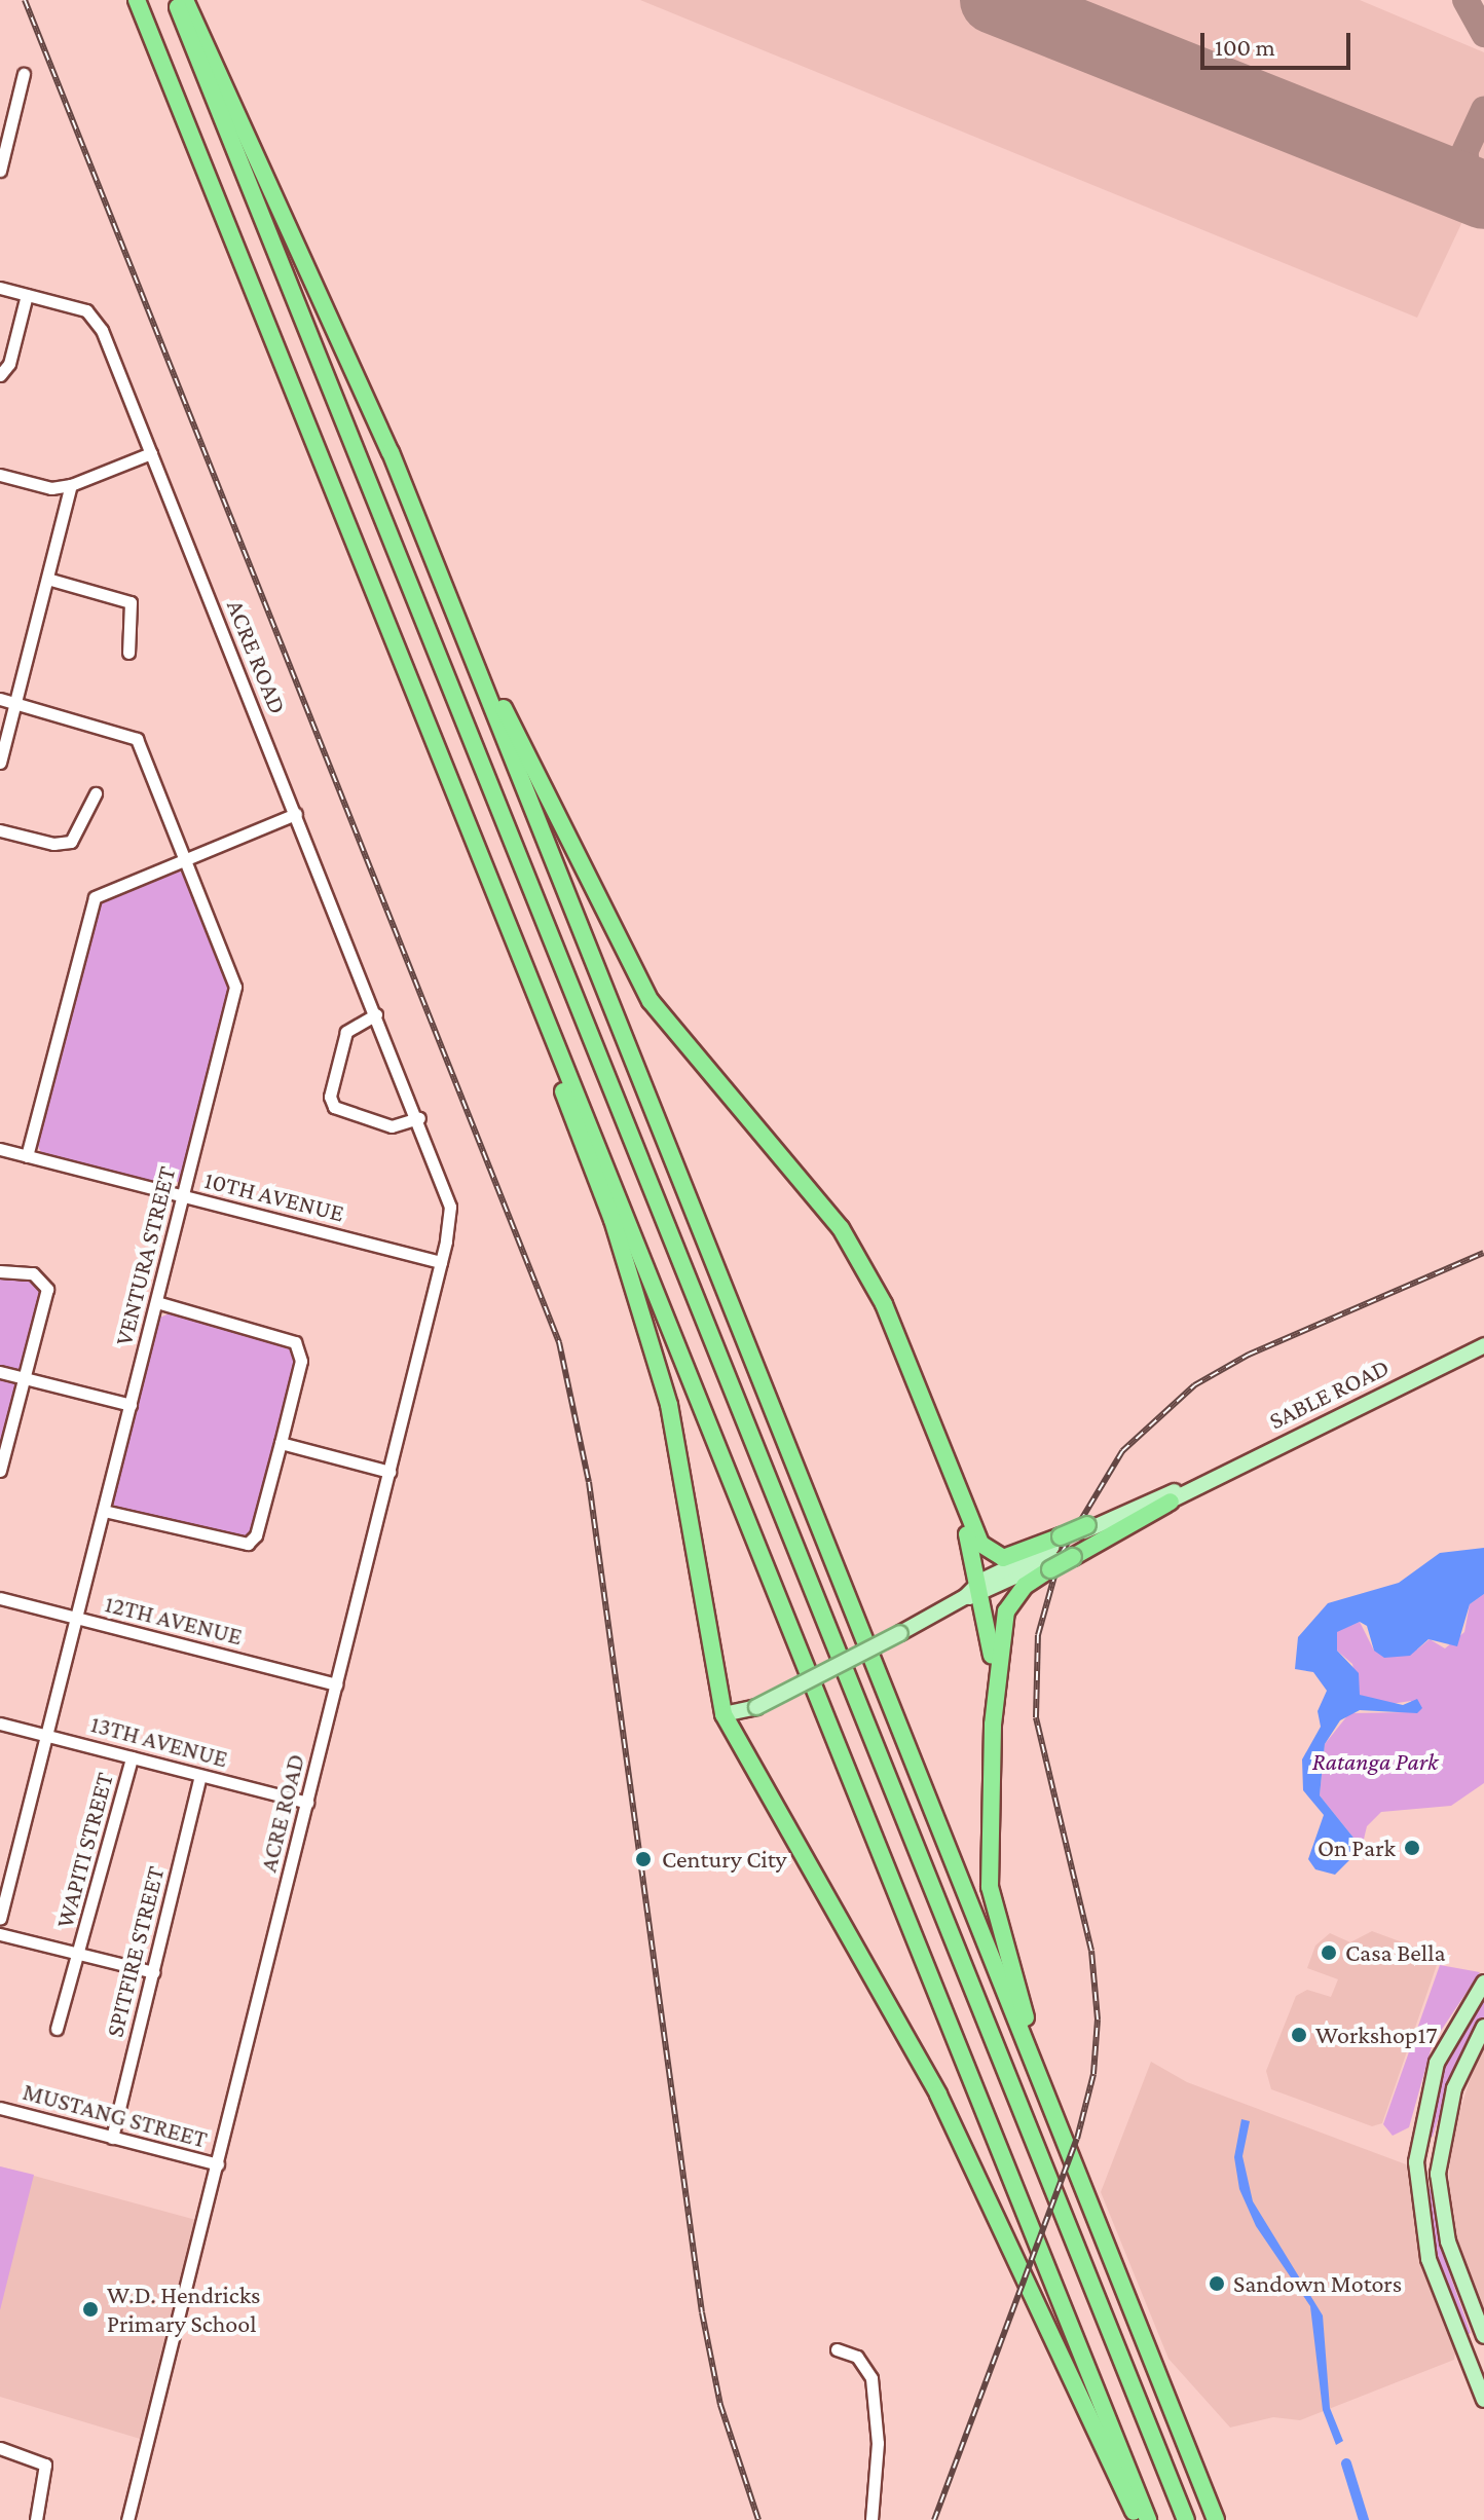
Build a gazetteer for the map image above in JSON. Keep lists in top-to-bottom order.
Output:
{
  "streets": {
    "main road": ["SABLE ROAD"],
    "street": [
      "ACRE ROAD",
      "10TH AVENUE",
      "VENTURA STREET",
      "12TH AVENUE",
      "13TH AVENUE",
      "WAPITI STREET",
      "SPITFIRE STREET",
      "MUSTANG STREET"
    ]
  },
  "crossings": [
    ["ACRE ROAD", "10TH AVENUE"],
    ["ACRE ROAD", "12TH AVENUE"],
    ["ACRE ROAD", "13TH AVENUE"],
    ["ACRE ROAD", "MUSTANG STREET"],
    ["10TH AVENUE", "VENTURA STREET"],
    ["VENTURA STREET", "12TH AVENUE"],
    ["VENTURA STREET", "13TH AVENUE"],
    ["13TH AVENUE", "WAPITI STREET"],
    ["13TH AVENUE", "SPITFIRE STREET"],
    ["SPITFIRE STREET", "MUSTANG STREET"]
  ],
  "parks": ["Ratanga Park"],
  "places": [
    "On Park",
    "Century City",
    "Casa Bella",
    "Workshop17",
    "Sandown Motors",
    "W.D. Hendricks Primary School"
  ],
  "scale_bar": "100 m"
}
